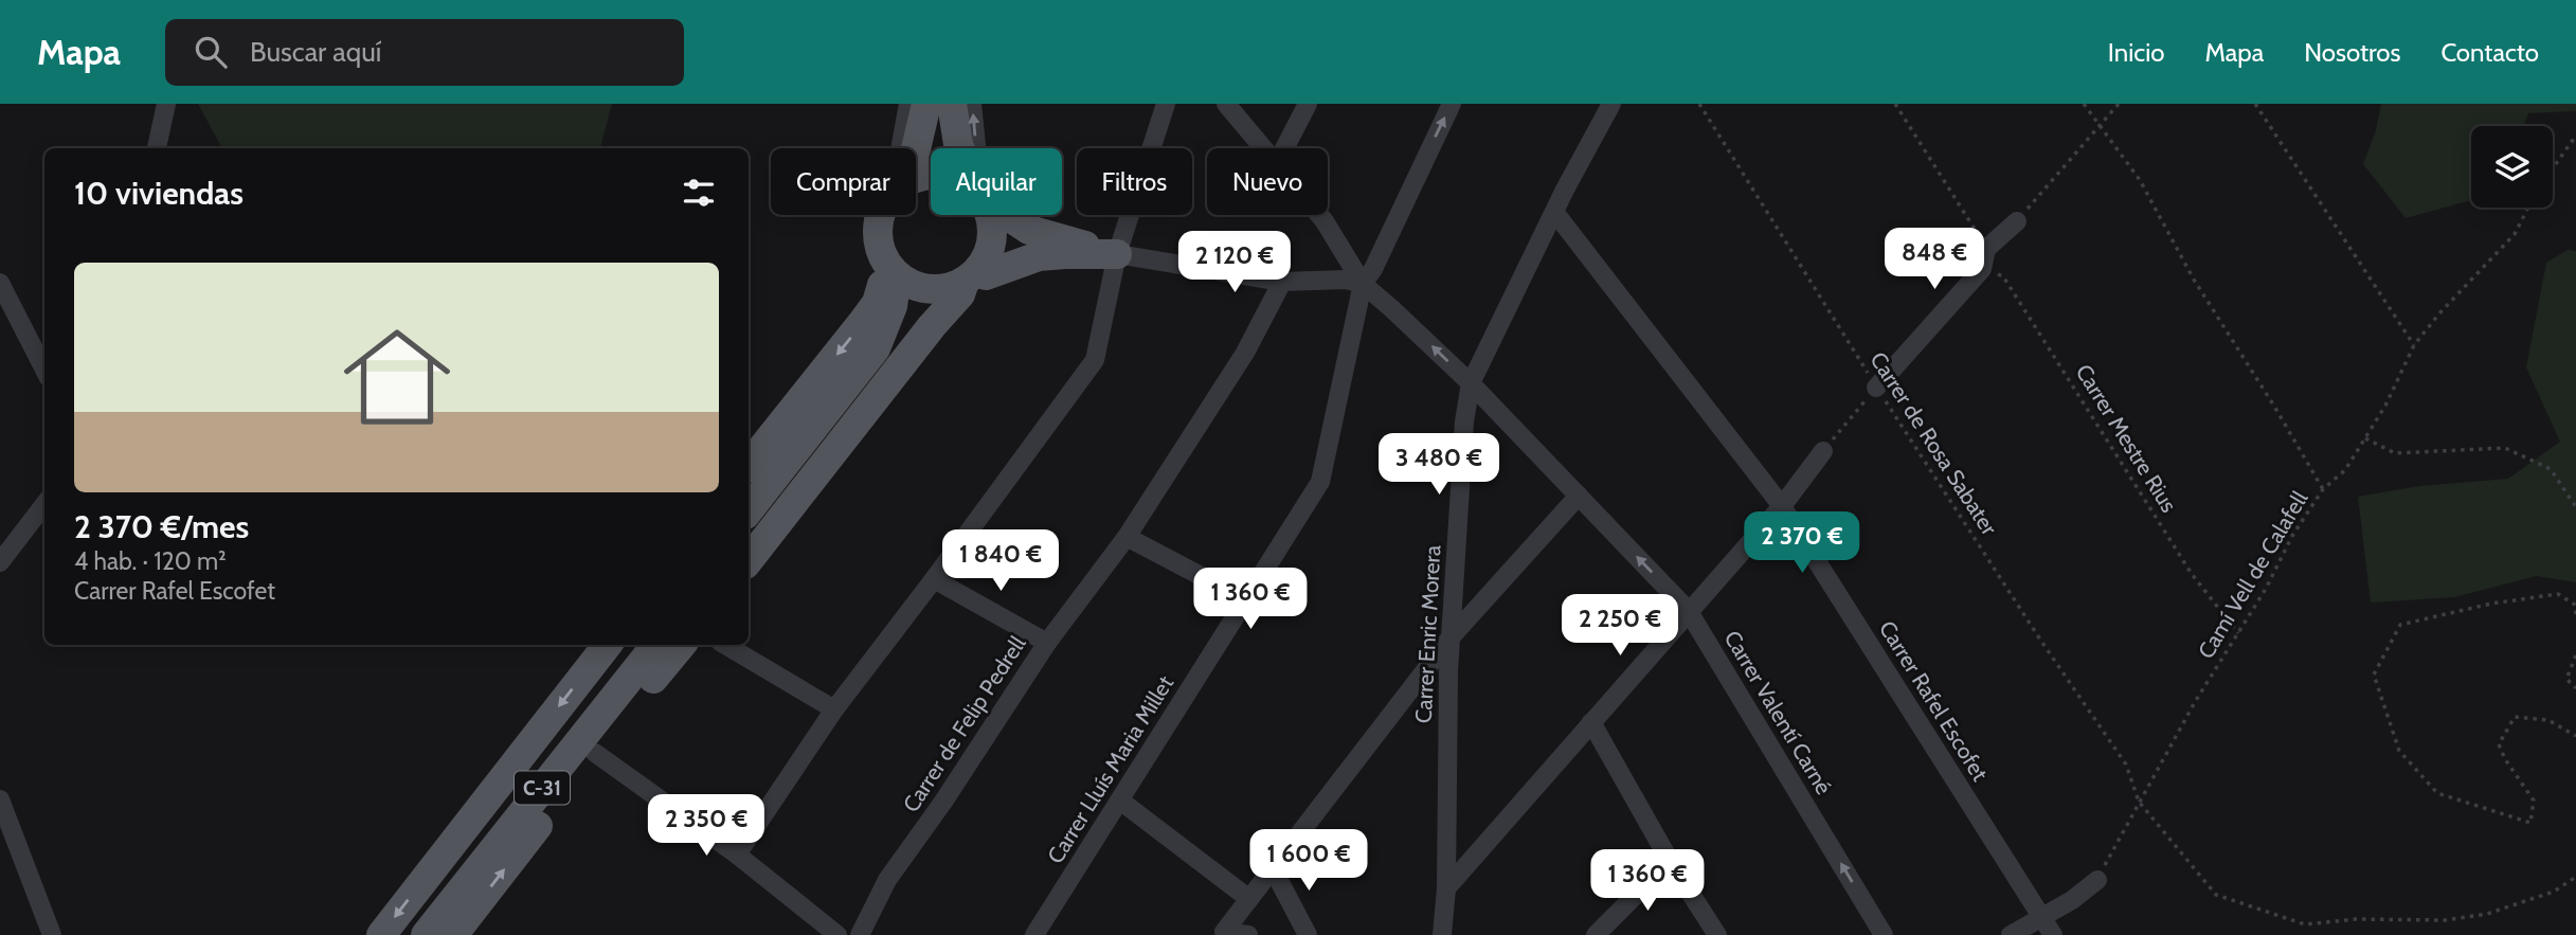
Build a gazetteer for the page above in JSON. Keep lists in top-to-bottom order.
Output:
{
  "streets": {
    "main road": ["C-31"],
    "street": [
      "Carrer Enric Morera",
      "Carrer Rafel Escofet",
      "Carrer Valentí Carné",
      "Carrer de Felip Pedrell",
      "Carrer Lluís Maria Millet"
    ],
    "path": ["Carrer Mestre Rius", "Carrer de Rosa Sabater", "Camí Vell de Calafell"]
  },
  "crossings": [
    ["Carrer Mestre Rius", "Camí Vell de Calafell"],
    ["Carrer de Rosa Sabater", "Camí Vell de Calafell"],
    ["Carrer Enric Morera", "Carrer Rafel Escofet"],
    ["Carrer Enric Morera", "Carrer Valentí Carné"],
    ["Carrer Valentí Carné", "Carrer Lluís Maria Millet"]
  ],
  "page": {
    "header": "Mapa",
    "search": "Buscar aquí",
    "nav": [
      "Inicio",
      "Mapa",
      "Nosotros",
      "Contacto"
    ],
    "chip": [
      "Comprar",
      "Alquilar",
      "Filtros",
      "Nuevo"
    ],
    "heading": "10 viviendas",
    "price": [
      "848 €",
      "2 120 €",
      "3 480 €",
      "2 370 €",
      "1 840 €",
      "1 360 €",
      "2 250 €",
      "2 350 €",
      "1 600 €",
      "1 360 €"
    ],
    "list": [
      {
        "name": "2 370 €/mes",
        "note": "4 hab. · 120 m² · Carrer Rafel Escofet"
      }
    ]
  }
}
